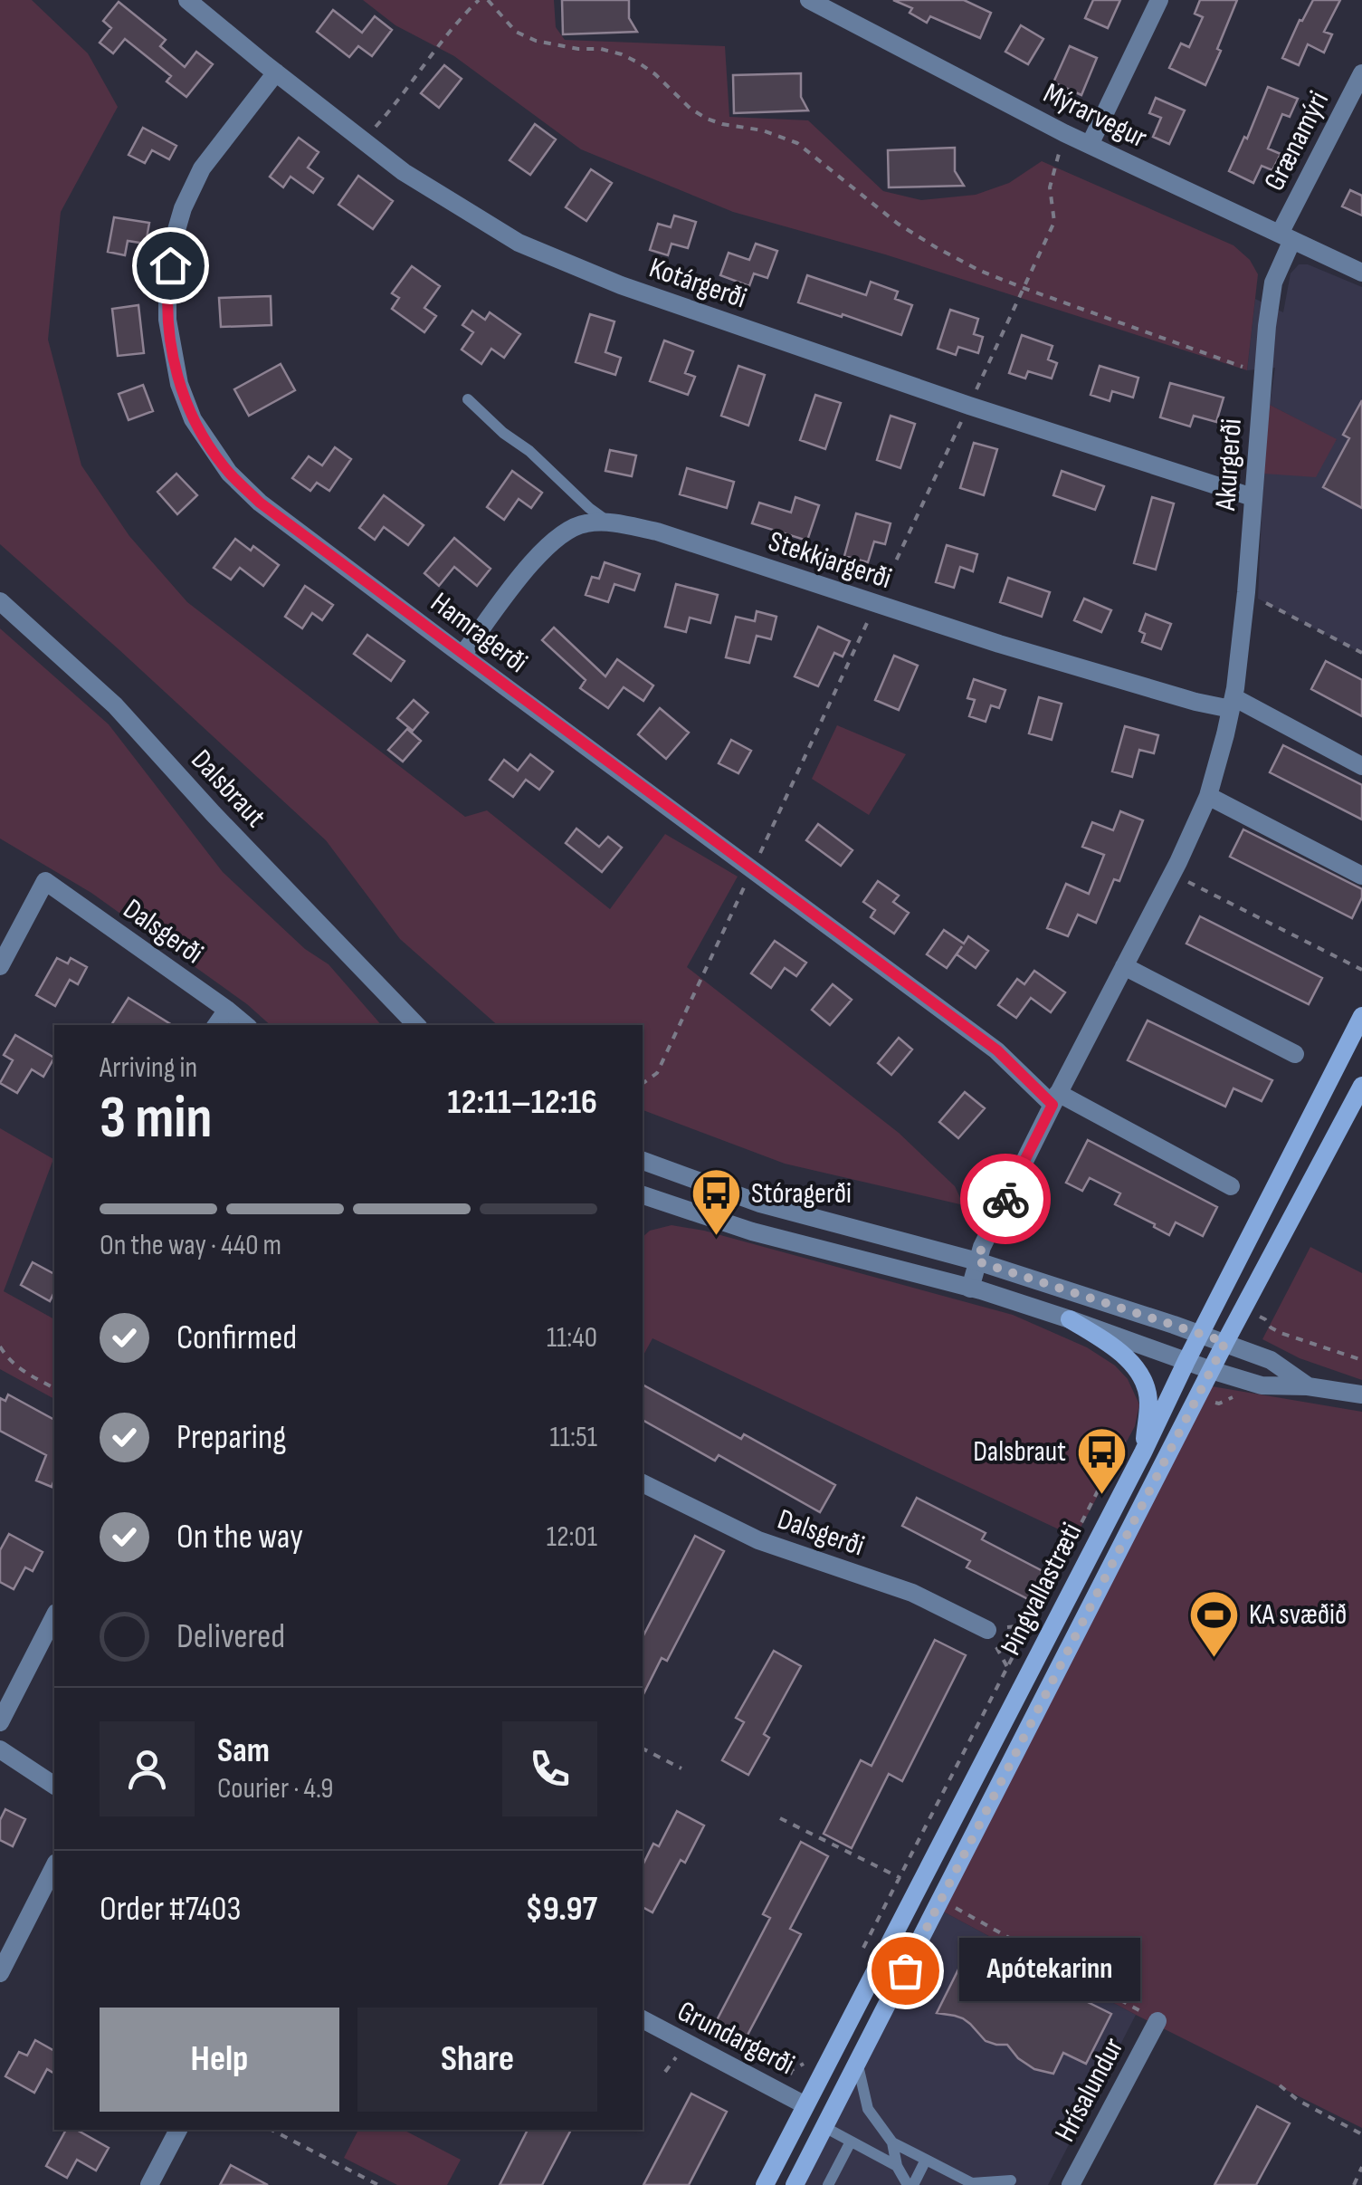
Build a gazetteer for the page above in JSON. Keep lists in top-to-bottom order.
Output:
{
  "streets": {
    "main road": ["Þingvallastræti"],
    "street": [
      "Mýrarvegur",
      "Grænamýri",
      "Kotárgerði",
      "Akurgerði",
      "Stekkjargerði",
      "Hamragerði",
      "Dalsbraut",
      "Dalsgerði",
      "Grundargerði",
      "Hrísalundur"
    ]
  },
  "crossings": [
    ["Mýrarvegur", "Grænamýri"],
    ["Mýrarvegur", "Akurgerði"],
    ["Grænamýri", "Akurgerði"],
    ["Kotárgerði", "Akurgerði"],
    ["Kotárgerði", "Hamragerði"],
    ["Akurgerði", "Stekkjargerði"],
    ["Akurgerði", "Hamragerði"],
    ["Stekkjargerði", "Hamragerði"],
    ["Þingvallastræti", "Grundargerði"]
  ],
  "places": {
    "bus stop": ["Stóragerði", "Dalsbraut"],
    "sports": ["KA svæðið"],
    "other": ["Apótekarinn"]
  },
  "page": {
    "heading": ["3 min", "Arriving in", "12:11–12:16"],
    "panel": [
      "Sam",
      "Courier · 4.9",
      "Order #7403",
      "$9.97"
    ],
    "bar": "On the way · 440 m",
    "list": [
      ["Confirmed", "11:40"],
      ["Preparing", "11:51"],
      ["On the way", "12:01"],
      "Delivered"
    ],
    "bubble": "Apótekarinn",
    "buttons": ["Help", "Share"]
  }
}
